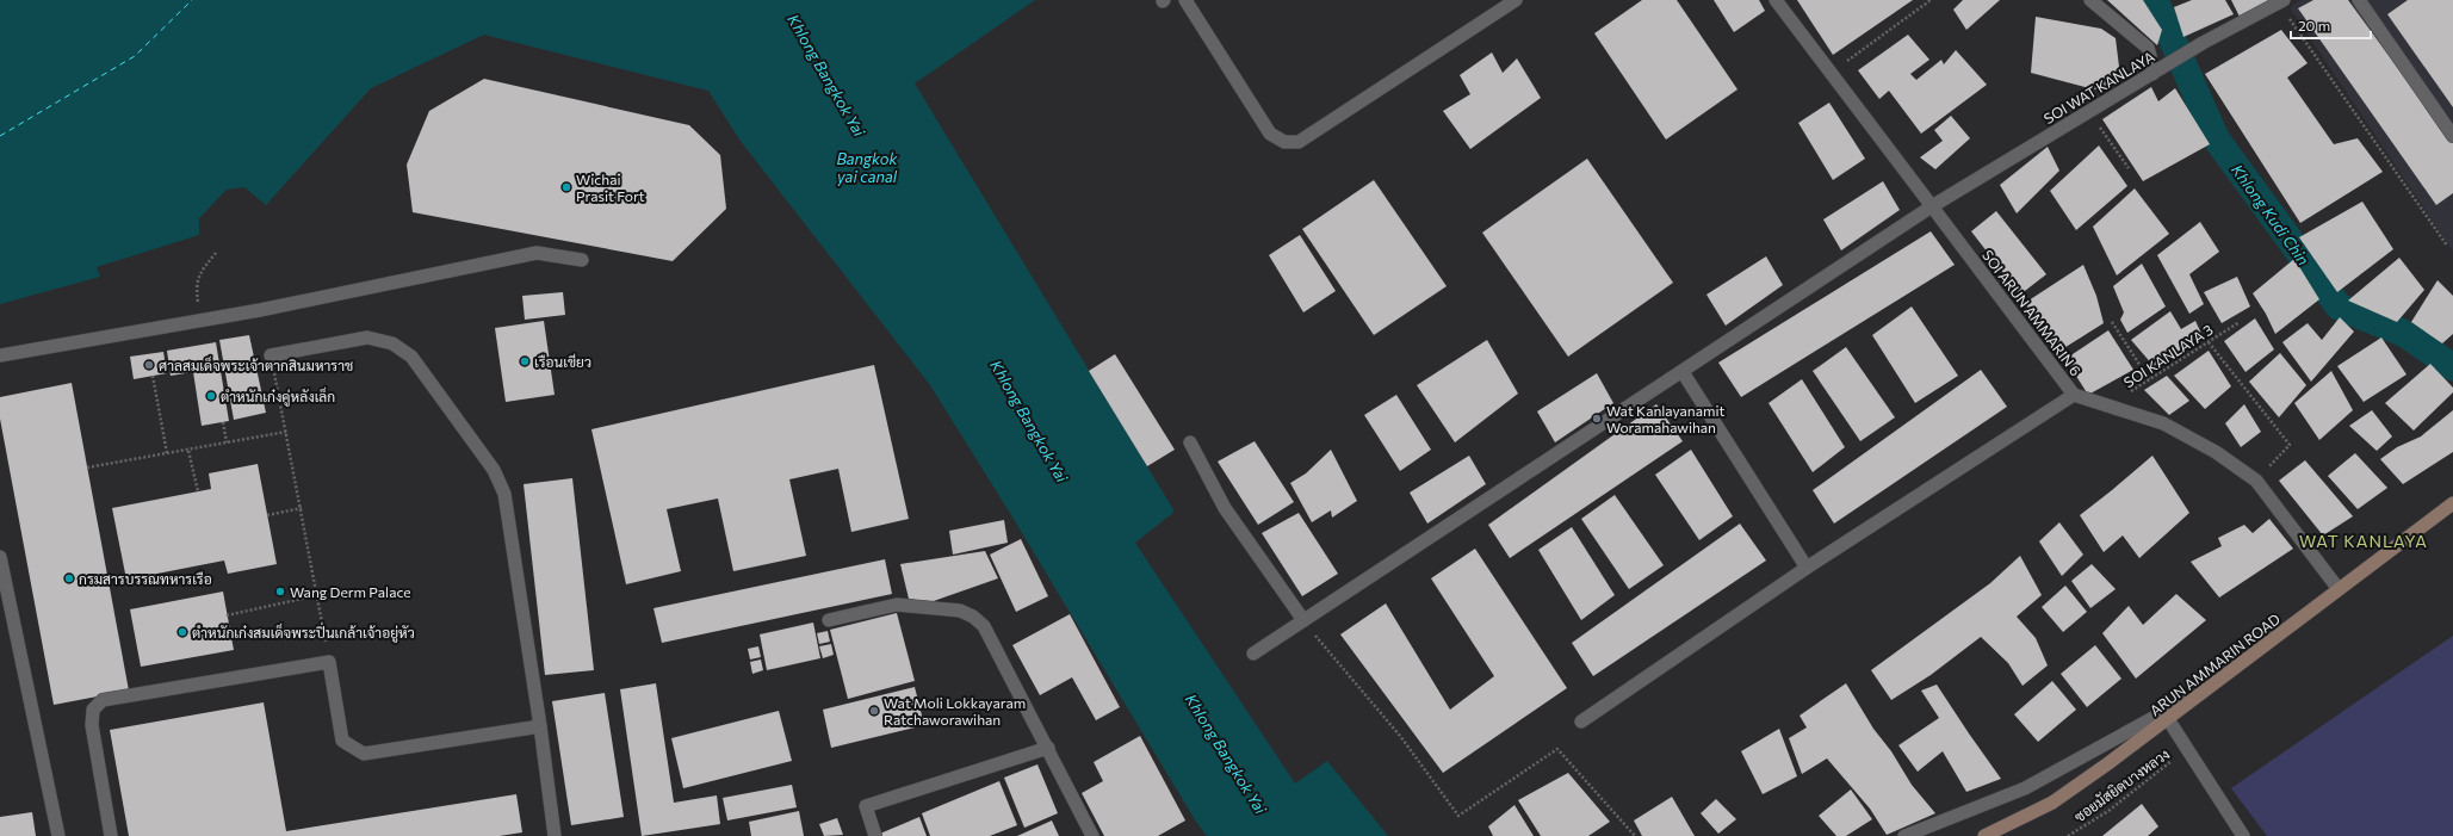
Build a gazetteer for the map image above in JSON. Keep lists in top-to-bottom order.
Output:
{
  "streets": {
    "main road": ["ARUN AMMARIN ROAD"],
    "street": ["SOI WAT KANLAYA", "SOI ARUN AMMARIN 6"],
    "path": ["SOI KANLAYA 3", "ซอยมัสยิดบางหลวง"]
  },
  "crossings": [
    ["SOI WAT KANLAYA", "SOI ARUN AMMARIN 6"],
    ["SOI ARUN AMMARIN 6", "SOI KANLAYA 3"],
    ["SOI ARUN AMMARIN 6", "ARUN AMMARIN ROAD"]
  ],
  "districts": ["WAT KANLAYA"],
  "water": ["Khlong Bangkok Yai", "Bangkok yai canal", "Khlong Kudi Chin"],
  "places": [
    "Wichai Prasit Fort",
    "เรือนเขียว",
    "ศาลสมเด็จพระเจ้าตากสินมหาราช",
    "ตำหนักเก๋งคู่หลังเล็ก",
    "Wat Kanlayanamit Woramahawihan",
    "กรมสารบรรณทหารเรือ",
    "Wang Derm Palace",
    "ตำหนักเก๋งสมเด็จพระปิ่นเกล้าเจ้าอยู่หัว",
    "Wat Moli Lokkayaram Ratchaworawihan"
  ],
  "scale_bar": "20 m"
}
